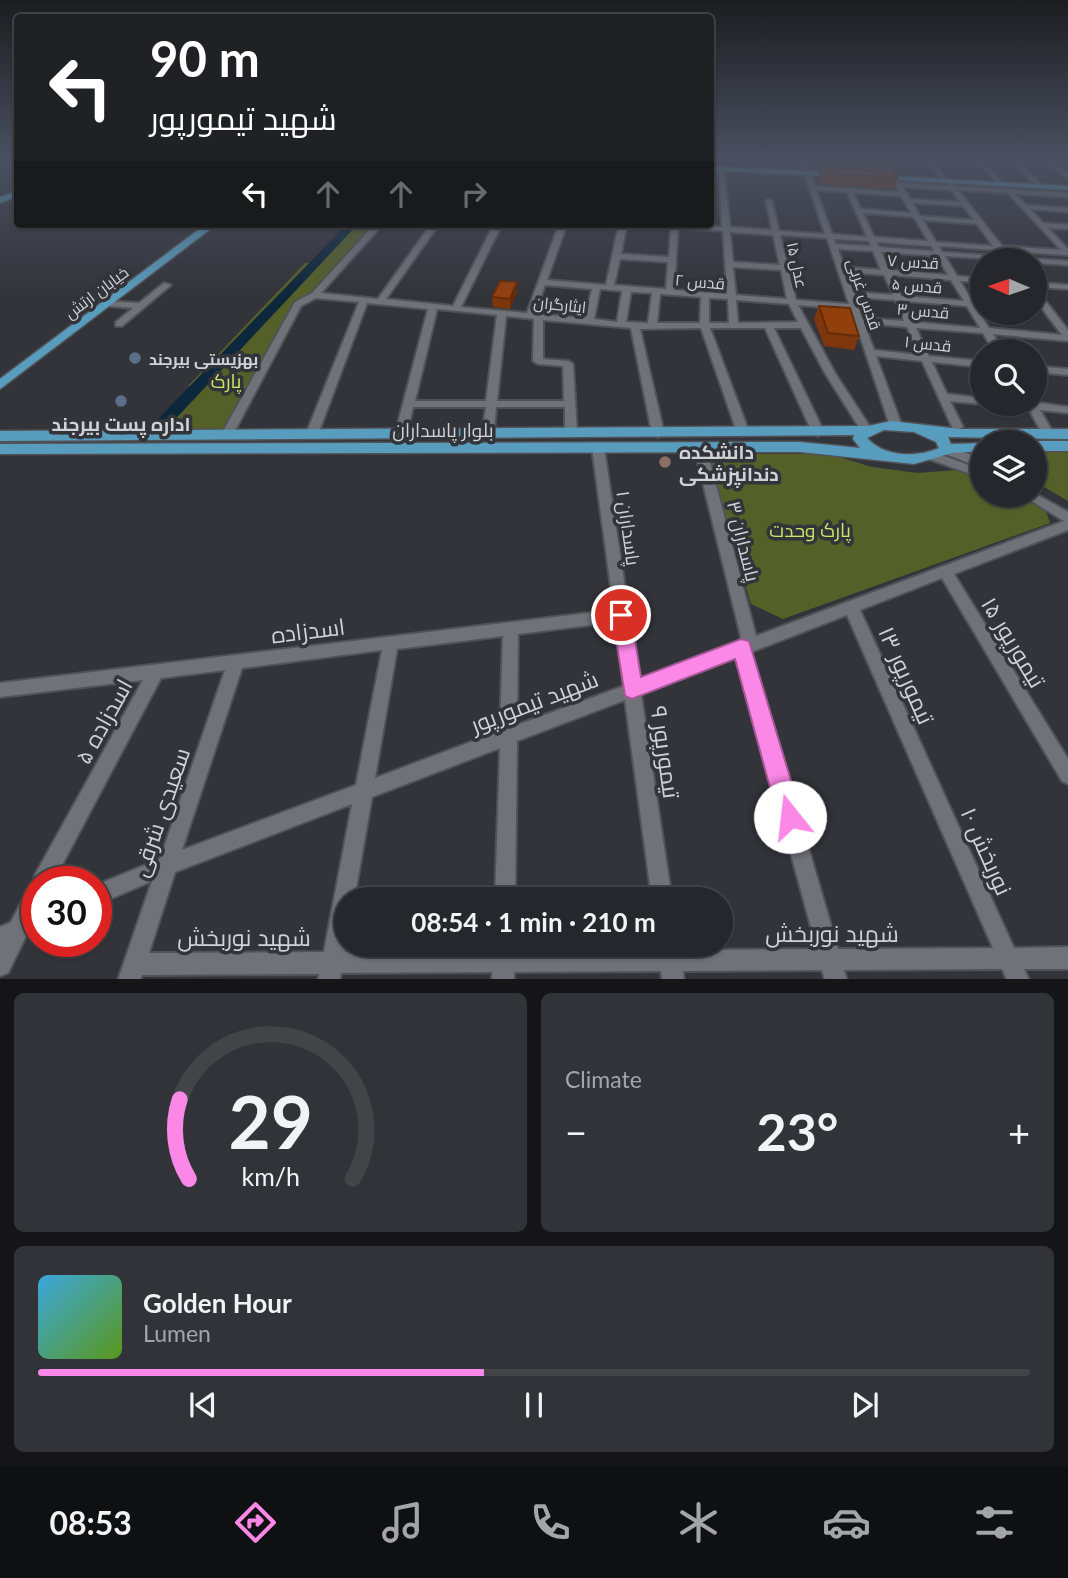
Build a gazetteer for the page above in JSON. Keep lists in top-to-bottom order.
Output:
{
  "streets": {
    "main road": ["خیابان ارتش", "بلوار پاسداران"],
    "street": [
      "قدس ۷",
      "عدل ۱۵",
      "قدس ۲",
      "قدس ۵",
      "قدس غربی",
      "ایثارگران",
      "قدس ۳",
      "قدس ۱",
      "پاسداران ۱",
      "پاسداران ۳",
      "اسدزاده",
      "تیمورپور ۱۵",
      "تیمورپور ۱۳",
      "شهید تیمورپور",
      "اسدزاده ۵",
      "تیمورپور ۹",
      "سعیدی شرقی",
      "نوربخش ۱۰",
      "شهید نوربخش"
    ]
  },
  "crossings": [
    ["قدس ۷", "قدس غربی"],
    ["عدل ۱۵", "قدس ۲"],
    ["عدل ۱۵", "ایثارگران"],
    ["عدل ۱۵", "بلوار پاسداران"],
    ["قدس ۲", "قدس غربی"],
    ["قدس ۵", "قدس غربی"],
    ["قدس غربی", "قدس ۳"],
    ["قدس غربی", "قدس ۱"],
    ["قدس غربی", "بلوار پاسداران"],
    ["بلوار پاسداران", "پاسداران ۱"],
    ["بلوار پاسداران", "پاسداران ۳"],
    ["پاسداران ۱", "اسدزاده"],
    ["پاسداران ۱", "شهید تیمورپور"],
    ["پاسداران ۱", "تیمورپور ۹"],
    ["پاسداران ۳", "شهید تیمورپور"],
    ["پاسداران ۳", "شهید نوربخش"],
    ["اسدزاده", "اسدزاده ۵"],
    ["اسدزاده", "سعیدی شرقی"],
    ["تیمورپور ۱۵", "شهید تیمورپور"],
    ["تیمورپور ۱۳", "شهید تیمورپور"],
    ["تیمورپور ۱۳", "نوربخش ۱۰"],
    ["شهید تیمورپور", "تیمورپور ۹"],
    ["شهید تیمورپور", "سعیدی شرقی"],
    ["سعیدی شرقی", "شهید نوربخش"],
    ["نوربخش ۱۰", "شهید نوربخش"]
  ],
  "parks": ["پارک", "پارک وحدت"],
  "places": ["بهزیستی بیرجند", "اداره پست بیرجند", "دانشکده دندانپزشکی"],
  "north": "left",
  "page": {
    "turn": ["90 m", "شهید تیمورپور"],
    "limit": "30",
    "trip": "08:54 · 1 min · 210 m",
    "tile": "Climate",
    "heat": ["−", "23°", "+"],
    "song": ["Golden Hour", "Lumen"],
    "tabs": "08:53",
    "gauge": ["29", "km/h"]
  }
}
